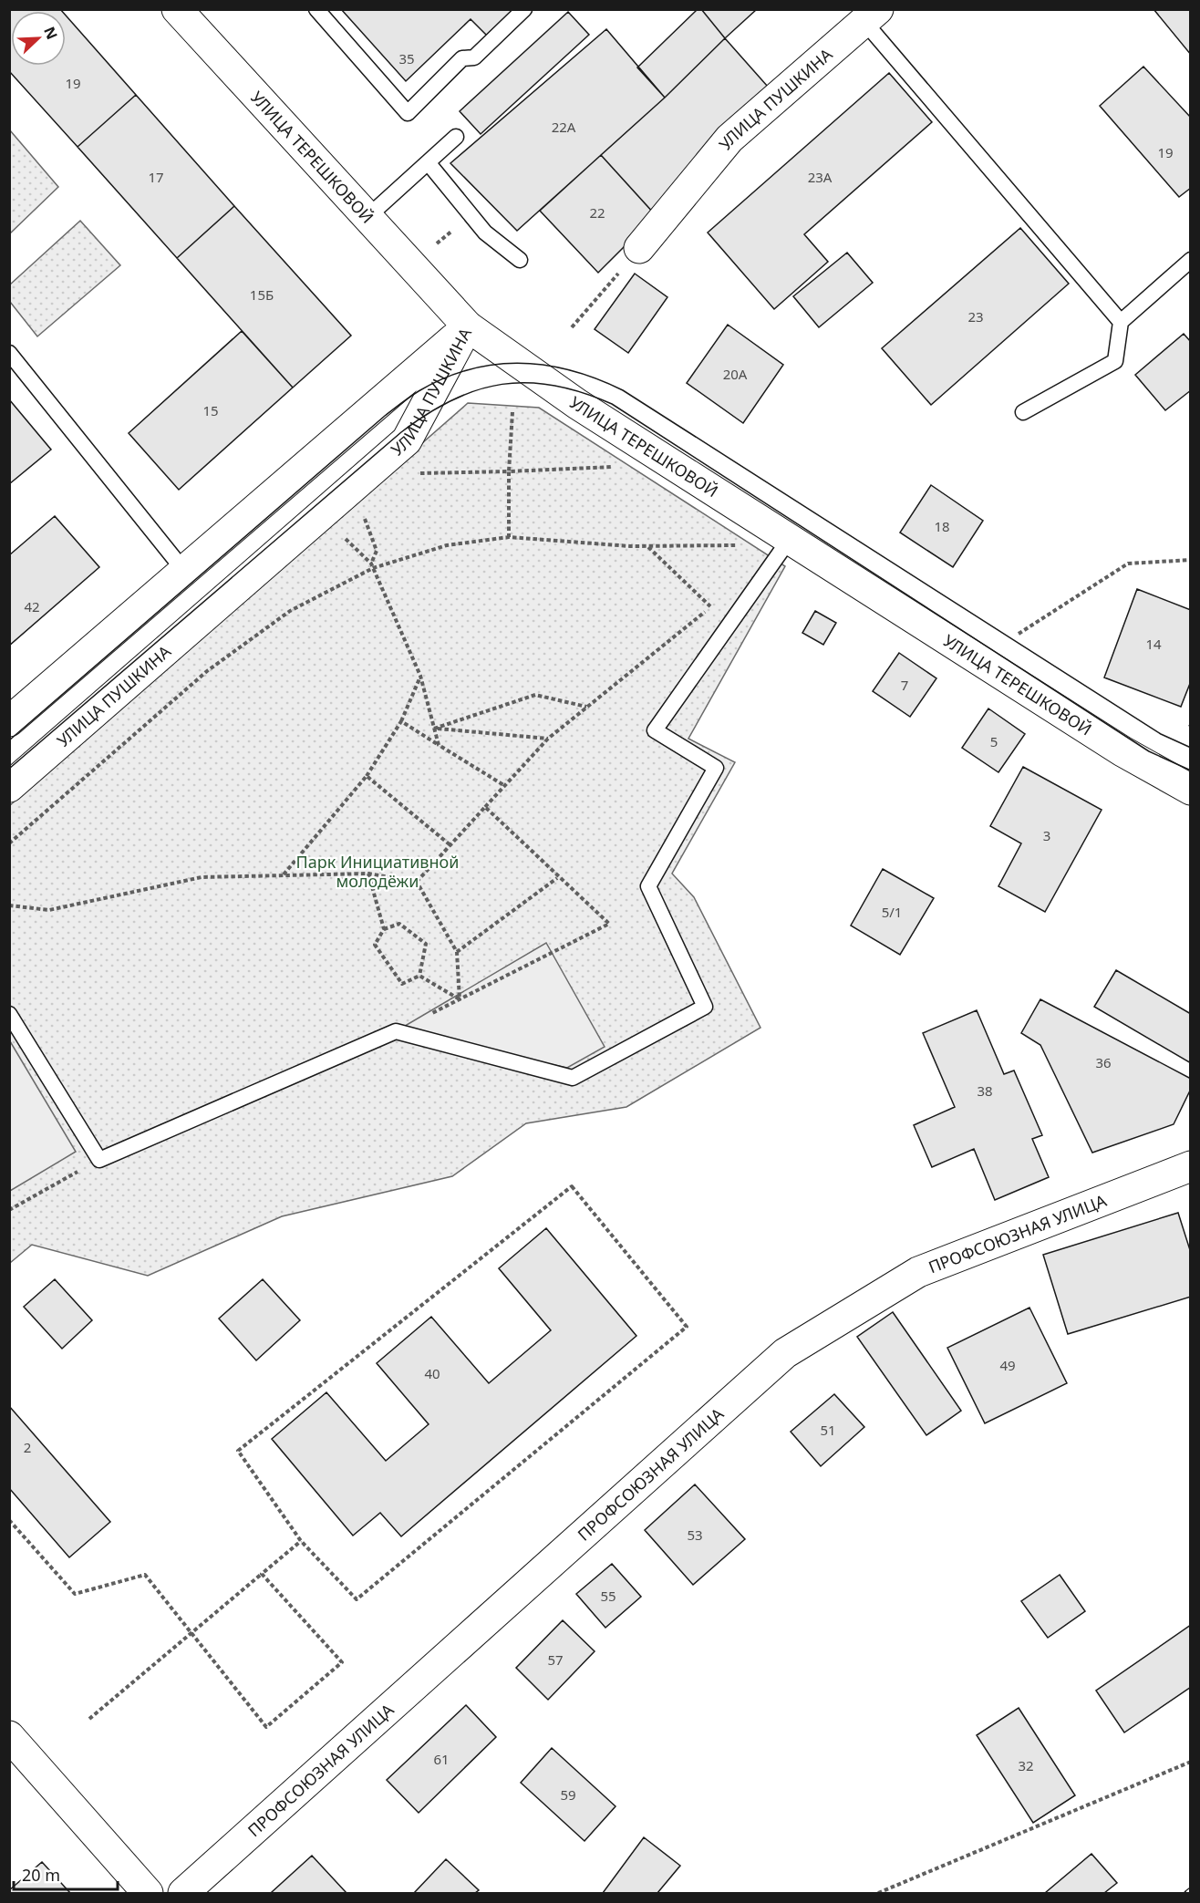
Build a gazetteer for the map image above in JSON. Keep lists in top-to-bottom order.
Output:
{
  "streets": {
    "street": ["УЛИЦА ПУШКИНА", "УЛИЦА ТЕРЕШКОВОЙ", "ПРОФСОЮЗНАЯ УЛИЦА"]
  },
  "crossings": [
    ["УЛИЦА ПУШКИНА", "УЛИЦА ТЕРЕШКОВОЙ"]
  ],
  "parks": ["Парк Инициативной молодёжи"],
  "house_numbers": [
    "35",
    "19",
    "22А",
    "19",
    "17",
    "23А",
    "22",
    "15Б",
    "23",
    "20А",
    "15",
    "18",
    "42",
    "14",
    "7",
    "5",
    "3",
    "5/1",
    "36",
    "38",
    "49",
    "40",
    "51",
    "2",
    "53",
    "55",
    "57",
    "61",
    "32",
    "59"
  ],
  "scale_bar": "20 m",
  "north": "top right"
}
